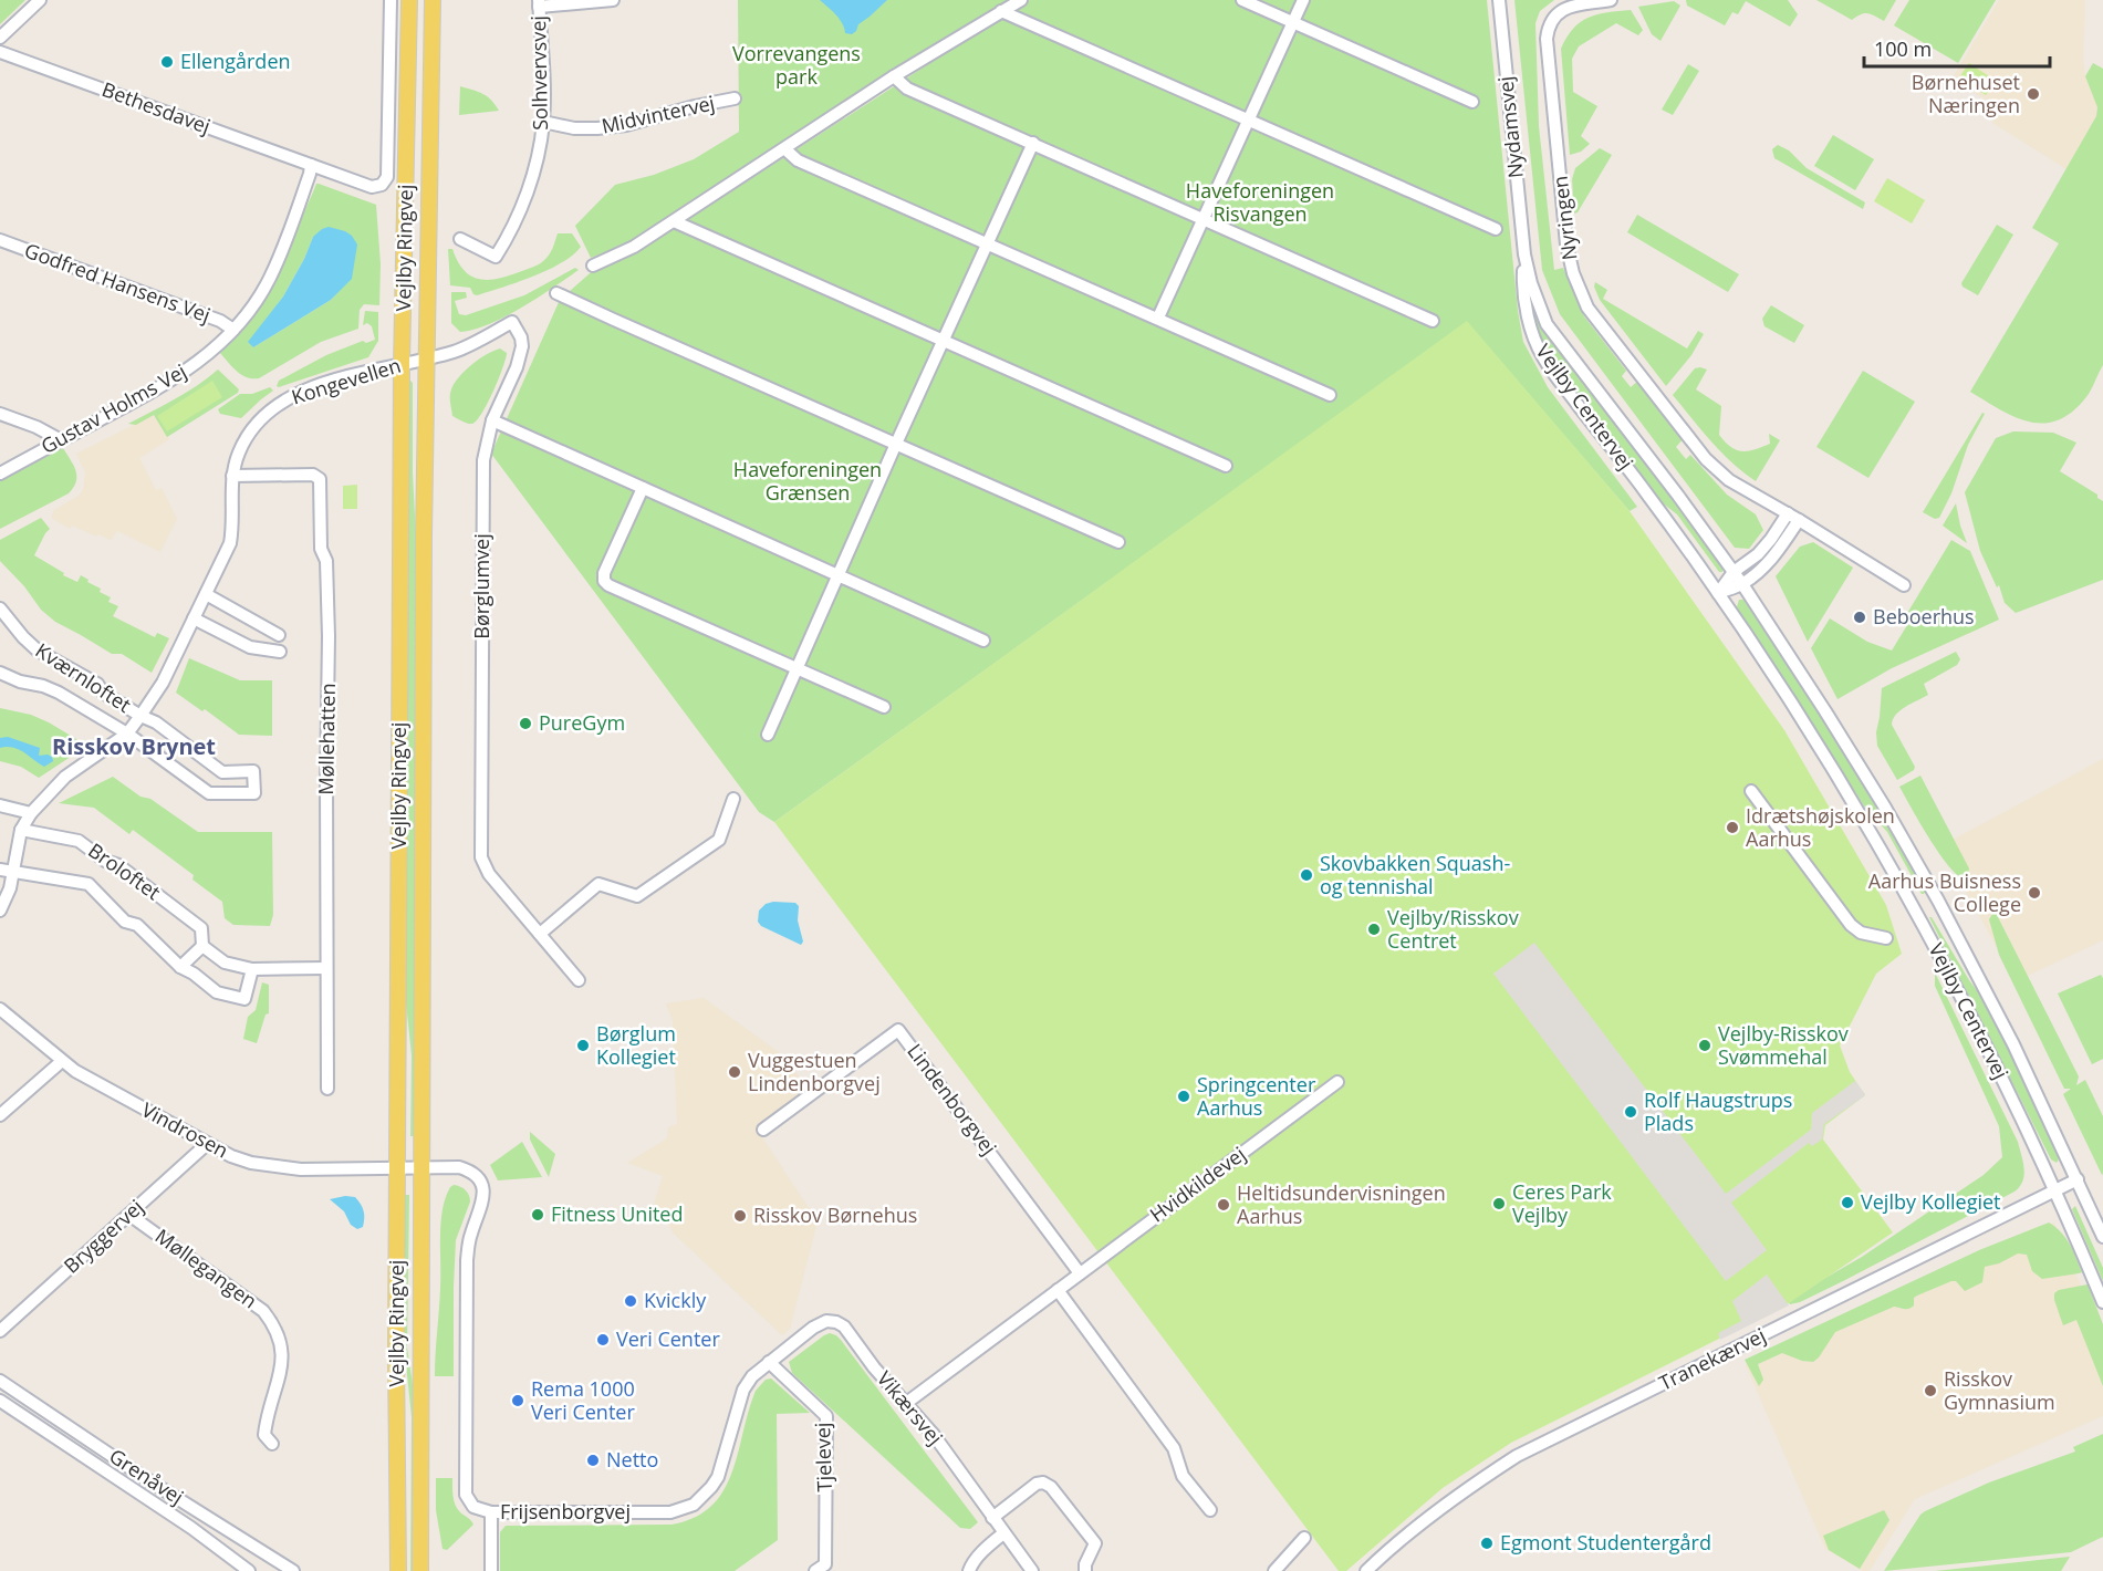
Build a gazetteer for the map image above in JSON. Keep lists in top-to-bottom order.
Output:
{
  "streets": {
    "main road": ["Vejlby Ringvej"],
    "street": [
      "Solhvervsvej",
      "Bethesdavej",
      "Midvintervej",
      "Nydamsvej",
      "Nyringen",
      "Godfred Hansens Vej",
      "Kongevellen",
      "Vejlby Centervej",
      "Gustav Holms Vej",
      "Børglumvej",
      "Kværnloftet",
      "Møllehatten",
      "Broloftet",
      "Lindenborgvej",
      "Vindrosen",
      "Hvidkildevej",
      "Bryggervej",
      "Møllegangen",
      "Tranekærvej",
      "Vikærsvej",
      "Tjelevej",
      "Grenåvej",
      "Frijsenborgvej"
    ]
  },
  "crossings": [
    ["Solhvervsvej", "Midvintervej"],
    ["Bethesdavej", "Vejlby Ringvej"],
    ["Bethesdavej", "Gustav Holms Vej"],
    ["Nydamsvej", "Vejlby Centervej"],
    ["Vejlby Ringvej", "Kongevellen"],
    ["Vejlby Ringvej", "Gustav Holms Vej"],
    ["Vejlby Ringvej", "Børglumvej"],
    ["Vejlby Ringvej", "Vindrosen"],
    ["Vejlby Ringvej", "Frijsenborgvej"],
    ["Godfred Hansens Vej", "Gustav Holms Vej"],
    ["Kongevellen", "Børglumvej"],
    ["Kongevellen", "Kværnloftet"],
    ["Kongevellen", "Møllehatten"],
    ["Kongevellen", "Broloftet"],
    ["Vejlby Centervej", "Tranekærvej"],
    ["Lindenborgvej", "Hvidkildevej"],
    ["Vindrosen", "Bryggervej"],
    ["Vindrosen", "Frijsenborgvej"],
    ["Hvidkildevej", "Vikærsvej"],
    ["Bryggervej", "Møllegangen"],
    ["Vikærsvej", "Frijsenborgvej"],
    ["Tjelevej", "Frijsenborgvej"]
  ],
  "districts": ["Risskov Brynet"],
  "parks": ["Vorrevangens park", "Haveforeningen Risvangen", "Haveforeningen Grænsen"],
  "places": [
    "Ellengården",
    "Børnehuset Næringen",
    "Beboerhus",
    "PureGym",
    "Idrætshøjskolen Aarhus",
    "Skovbakken Squash- og tennishal",
    "Aarhus Buisness College",
    "Vejlby/Risskov Centret",
    "Børglum Kollegiet",
    "Vejlby-Risskov Svømmehal",
    "Vuggestuen Lindenborgvej",
    "Springcenter Aarhus",
    "Rolf Haugstrups Plads",
    "Vejlby Kollegiet",
    "Ceres Park Vejlby",
    "Heltidsundervisningen Aarhus",
    "Fitness United",
    "Risskov Børnehus",
    "Kvickly",
    "Veri Center",
    "Risskov Gymnasium",
    "Rema 1000 Veri Center",
    "Netto",
    "Egmont Studentergård"
  ],
  "scale_bar": "100 m"
}
